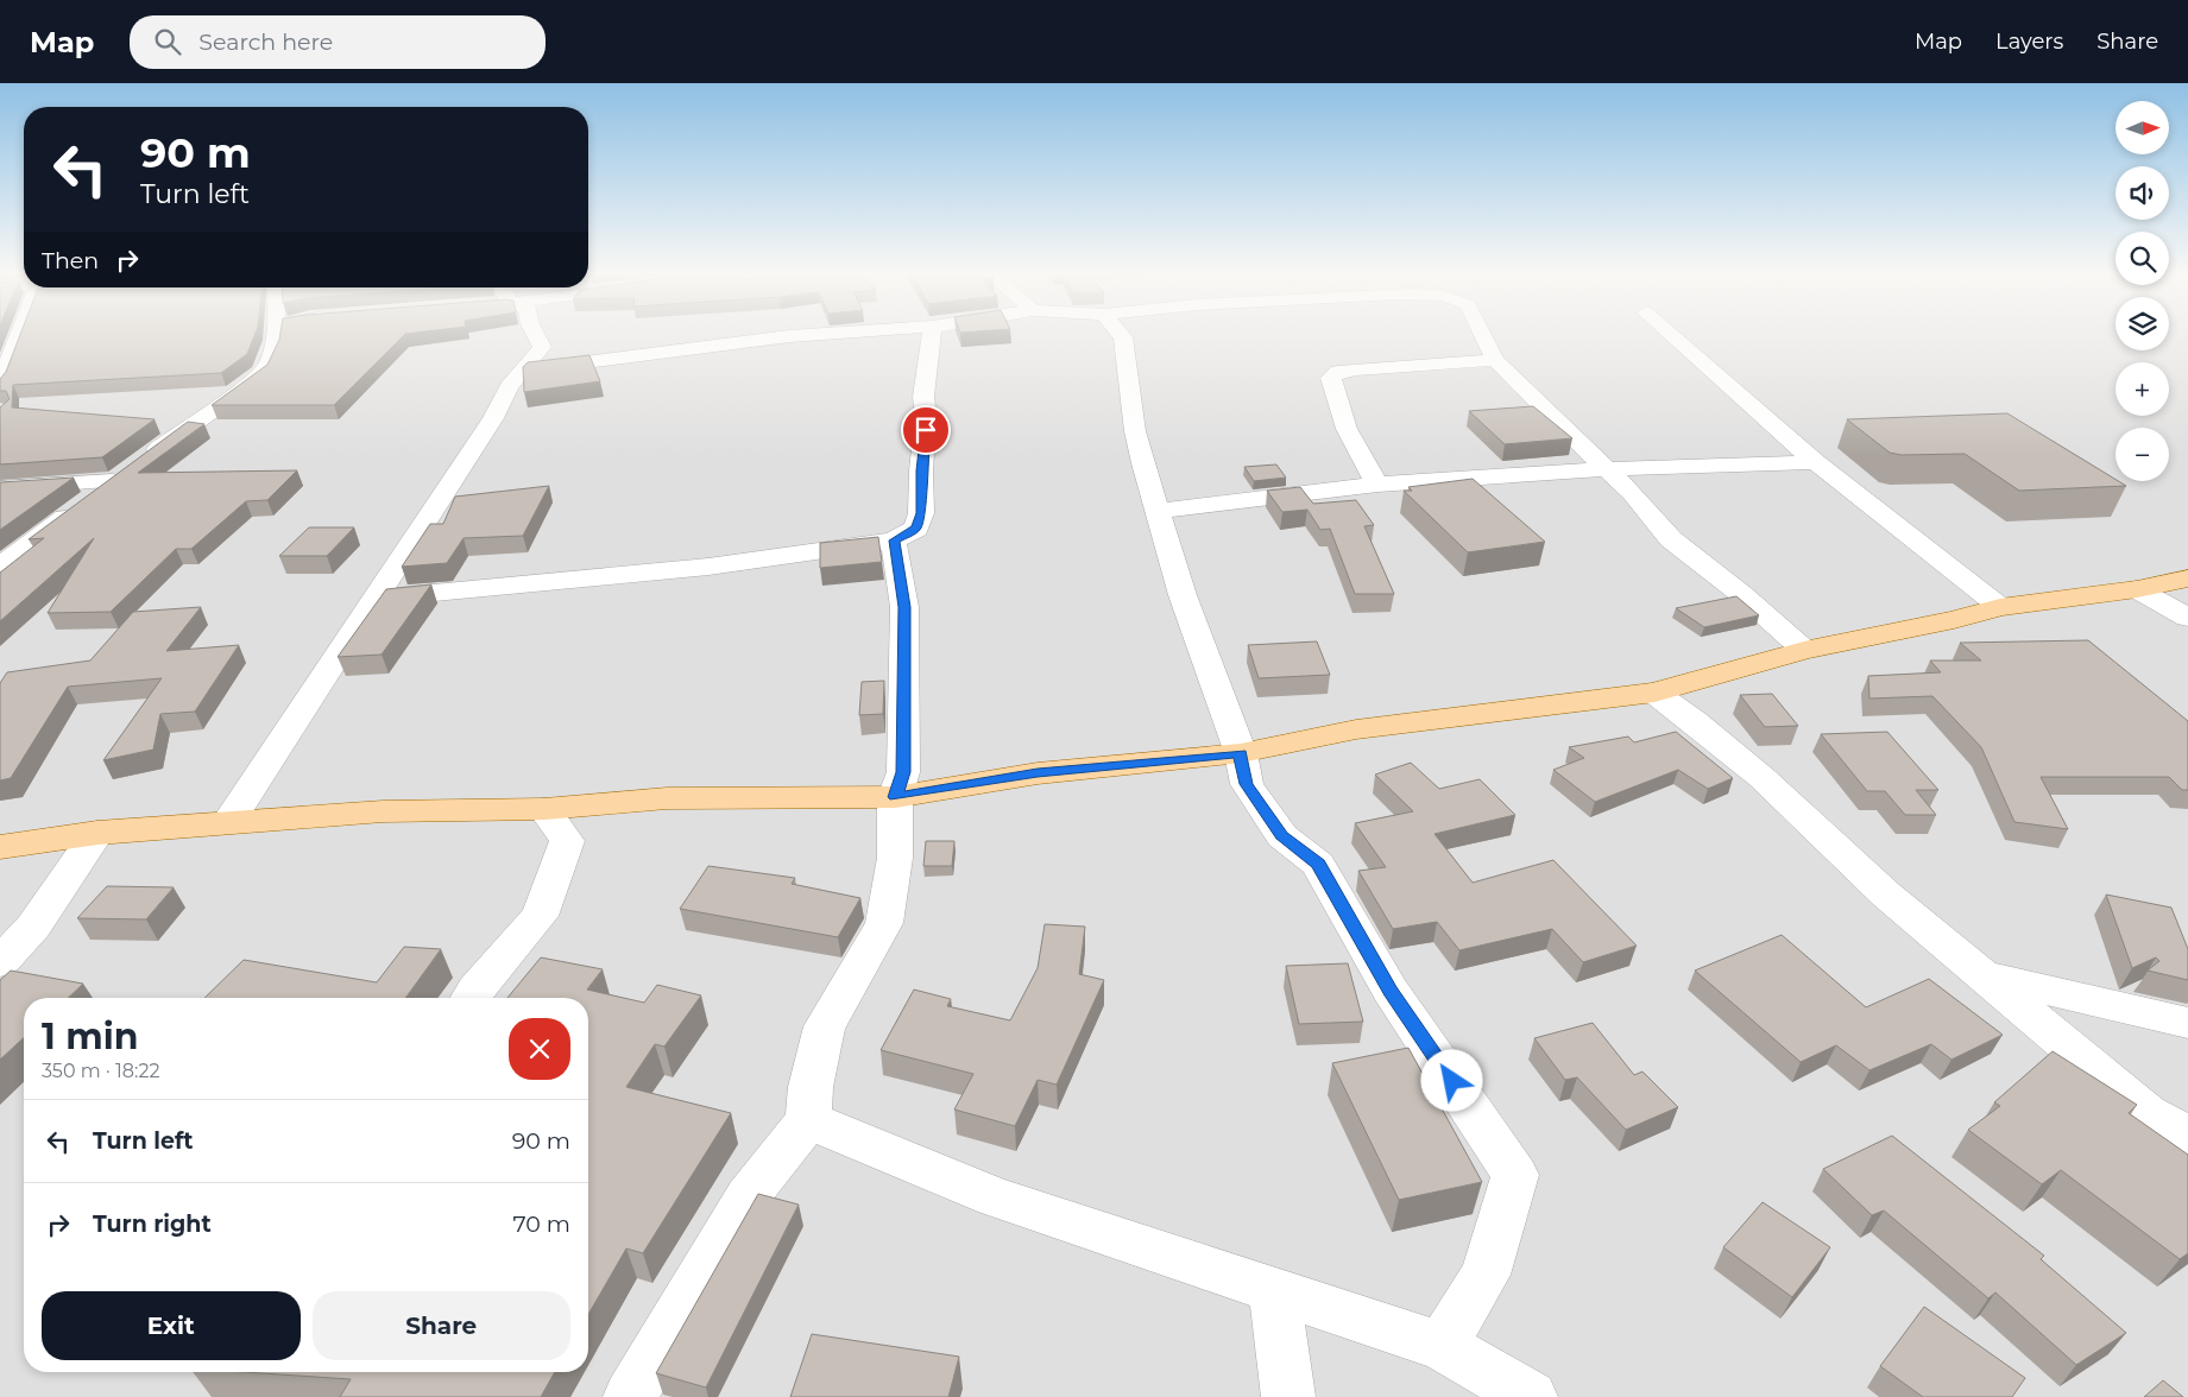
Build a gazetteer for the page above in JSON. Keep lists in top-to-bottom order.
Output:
{
  "north": "right",
  "page": {
    "header": "Map",
    "search": "Search here",
    "nav": ["Map", "Layers", "Share"],
    "map_buttons": ["+", "−"],
    "turn": ["90 m", "Turn left"],
    "then": "Then",
    "heading": ["1 min", "350 m · 18:22"],
    "list": [
      {
        "name": "Turn left",
        "value": "90 m"
      },
      {
        "name": "Turn right",
        "value": "70 m"
      }
    ],
    "buttons": ["Exit", "Share"]
  }
}
